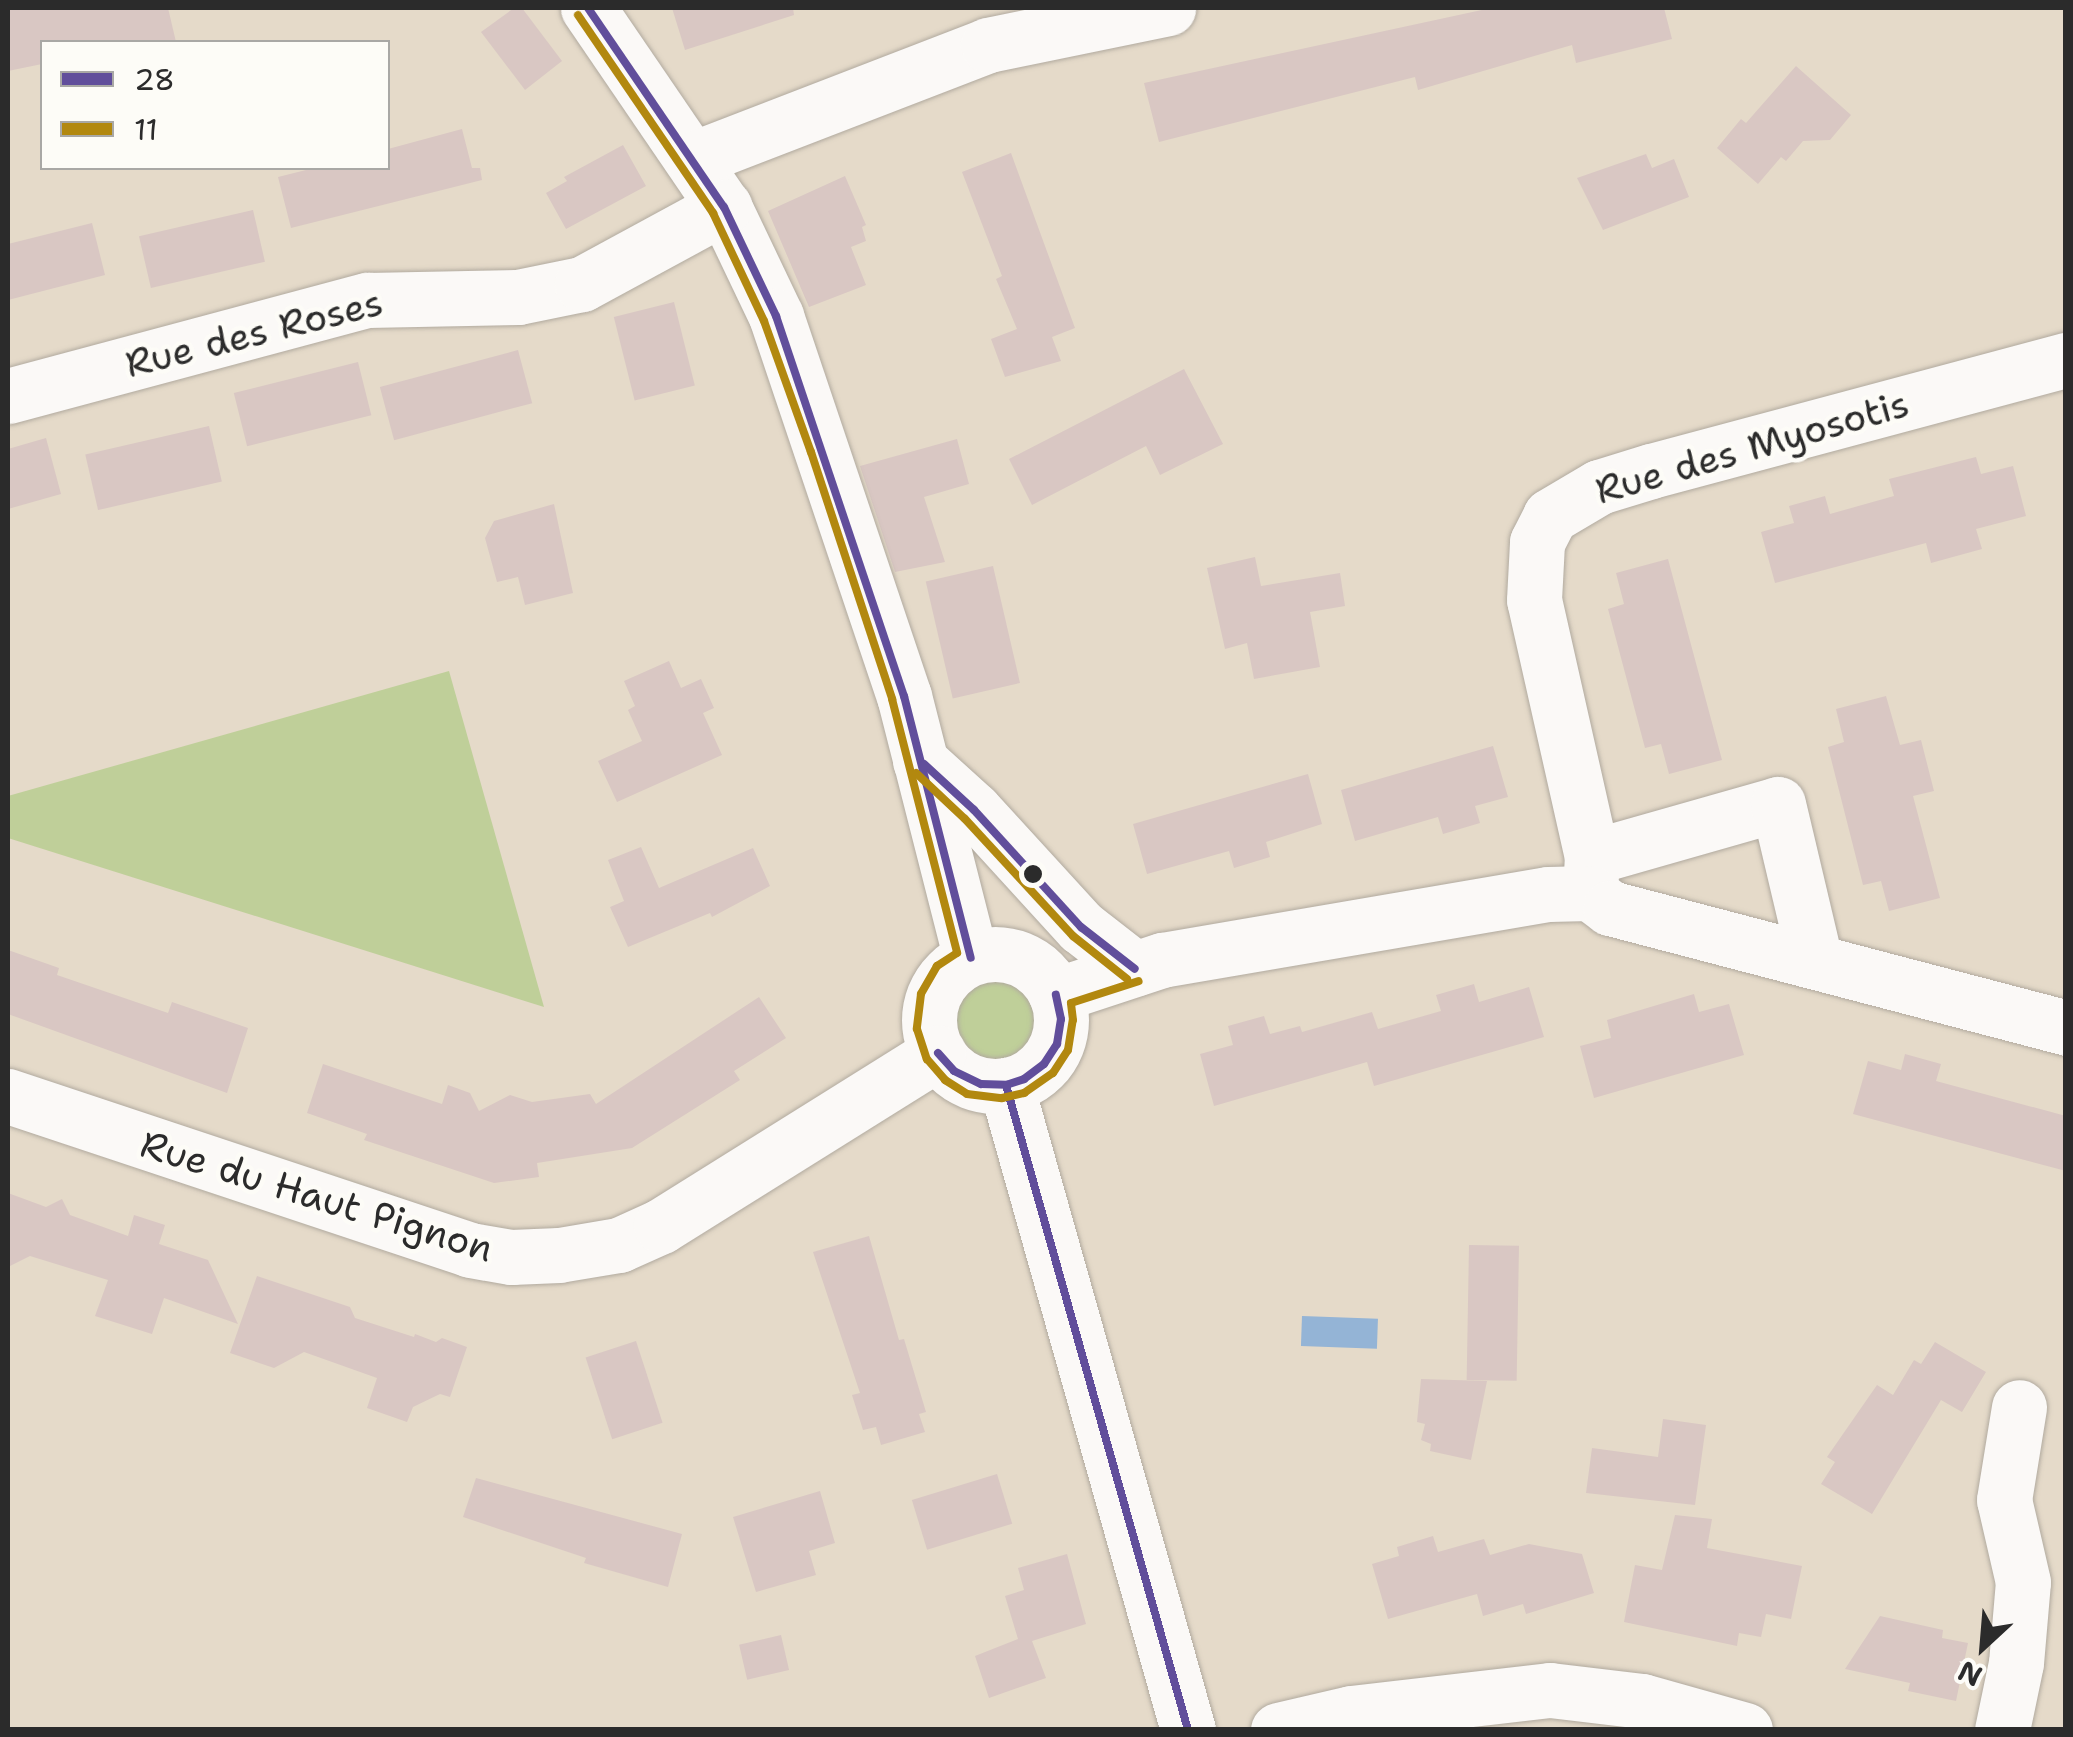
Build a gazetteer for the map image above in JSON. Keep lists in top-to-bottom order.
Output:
{
  "streets": {
    "street": ["Rue des Roses", "Rue des Myosotis", "Rue du Haut Pignon"]
  },
  "lines": ["transit line 28", "transit line 11"],
  "legend": ["28", "11"],
  "north": "bottom left"
}
